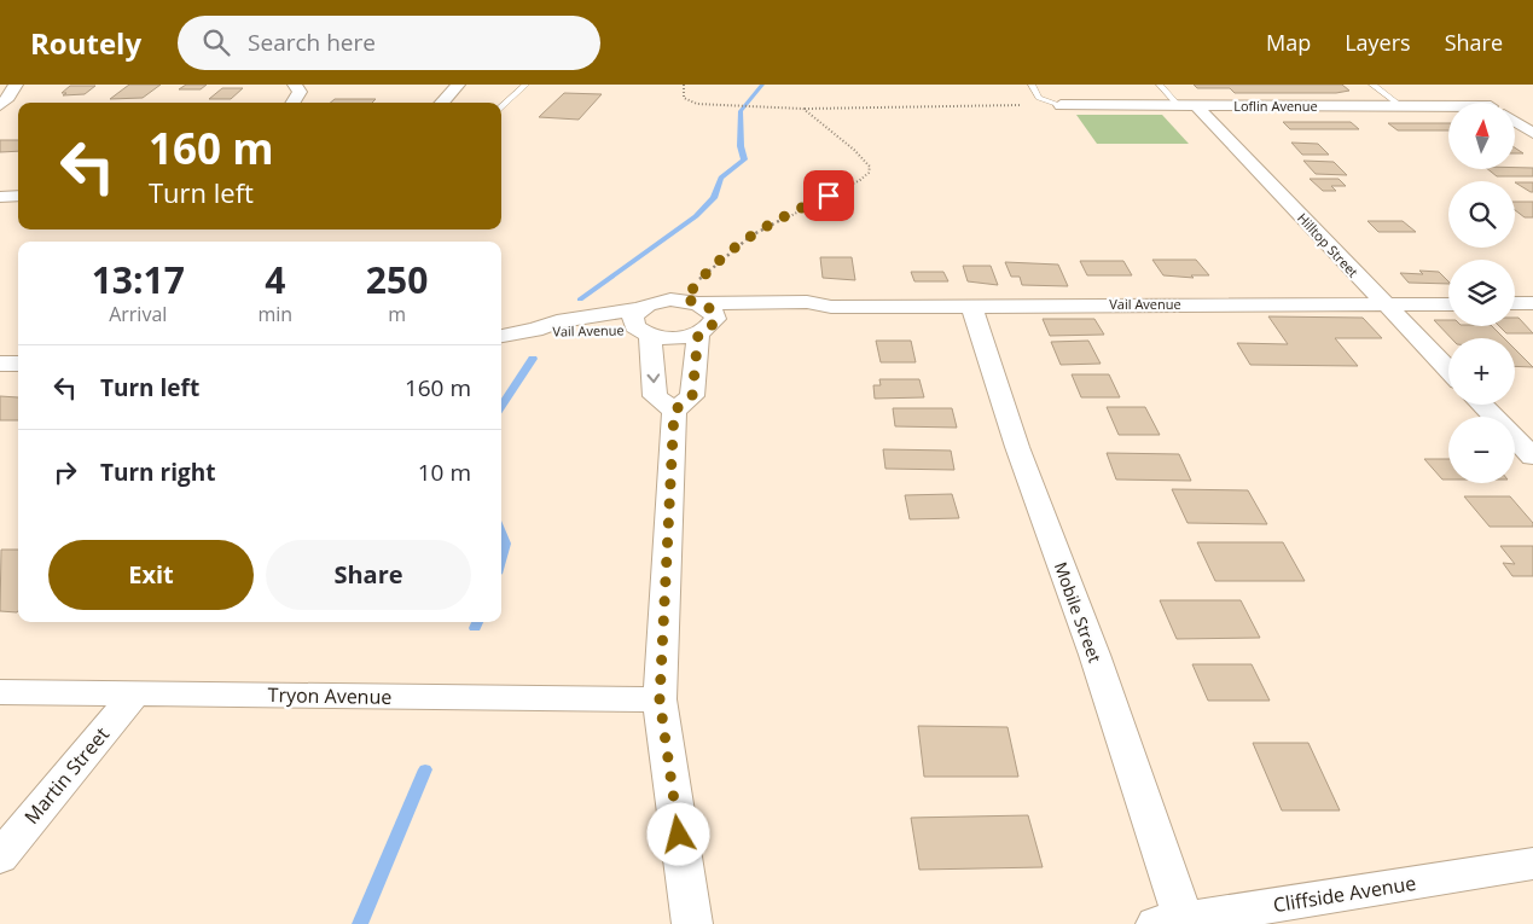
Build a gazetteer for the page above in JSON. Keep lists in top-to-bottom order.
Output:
{
  "streets": {
    "street": [
      "Loflin Avenue",
      "Hilltop Street",
      "Vail Avenue",
      "Mobile Street",
      "Tryon Avenue",
      "Martin Street",
      "Cliffside Avenue"
    ]
  },
  "crossings": [
    ["Loflin Avenue", "Hilltop Street"],
    ["Hilltop Street", "Vail Avenue"],
    ["Vail Avenue", "Mobile Street"],
    ["Mobile Street", "Cliffside Avenue"],
    ["Tryon Avenue", "Martin Street"]
  ],
  "north": "top",
  "page": {
    "header": "Routely",
    "search": "Search here",
    "nav": ["Map", "Layers", "Share"],
    "map_buttons": ["+", "−"],
    "turn": ["160 m", "Turn left"],
    "eta": [
      "13:17",
      "Arrival",
      "4",
      "min",
      "250",
      "m"
    ],
    "list": [
      {
        "name": "Turn left",
        "value": "160 m"
      },
      {
        "name": "Turn right",
        "value": "10 m"
      }
    ],
    "buttons": ["Exit", "Share"]
  }
}
